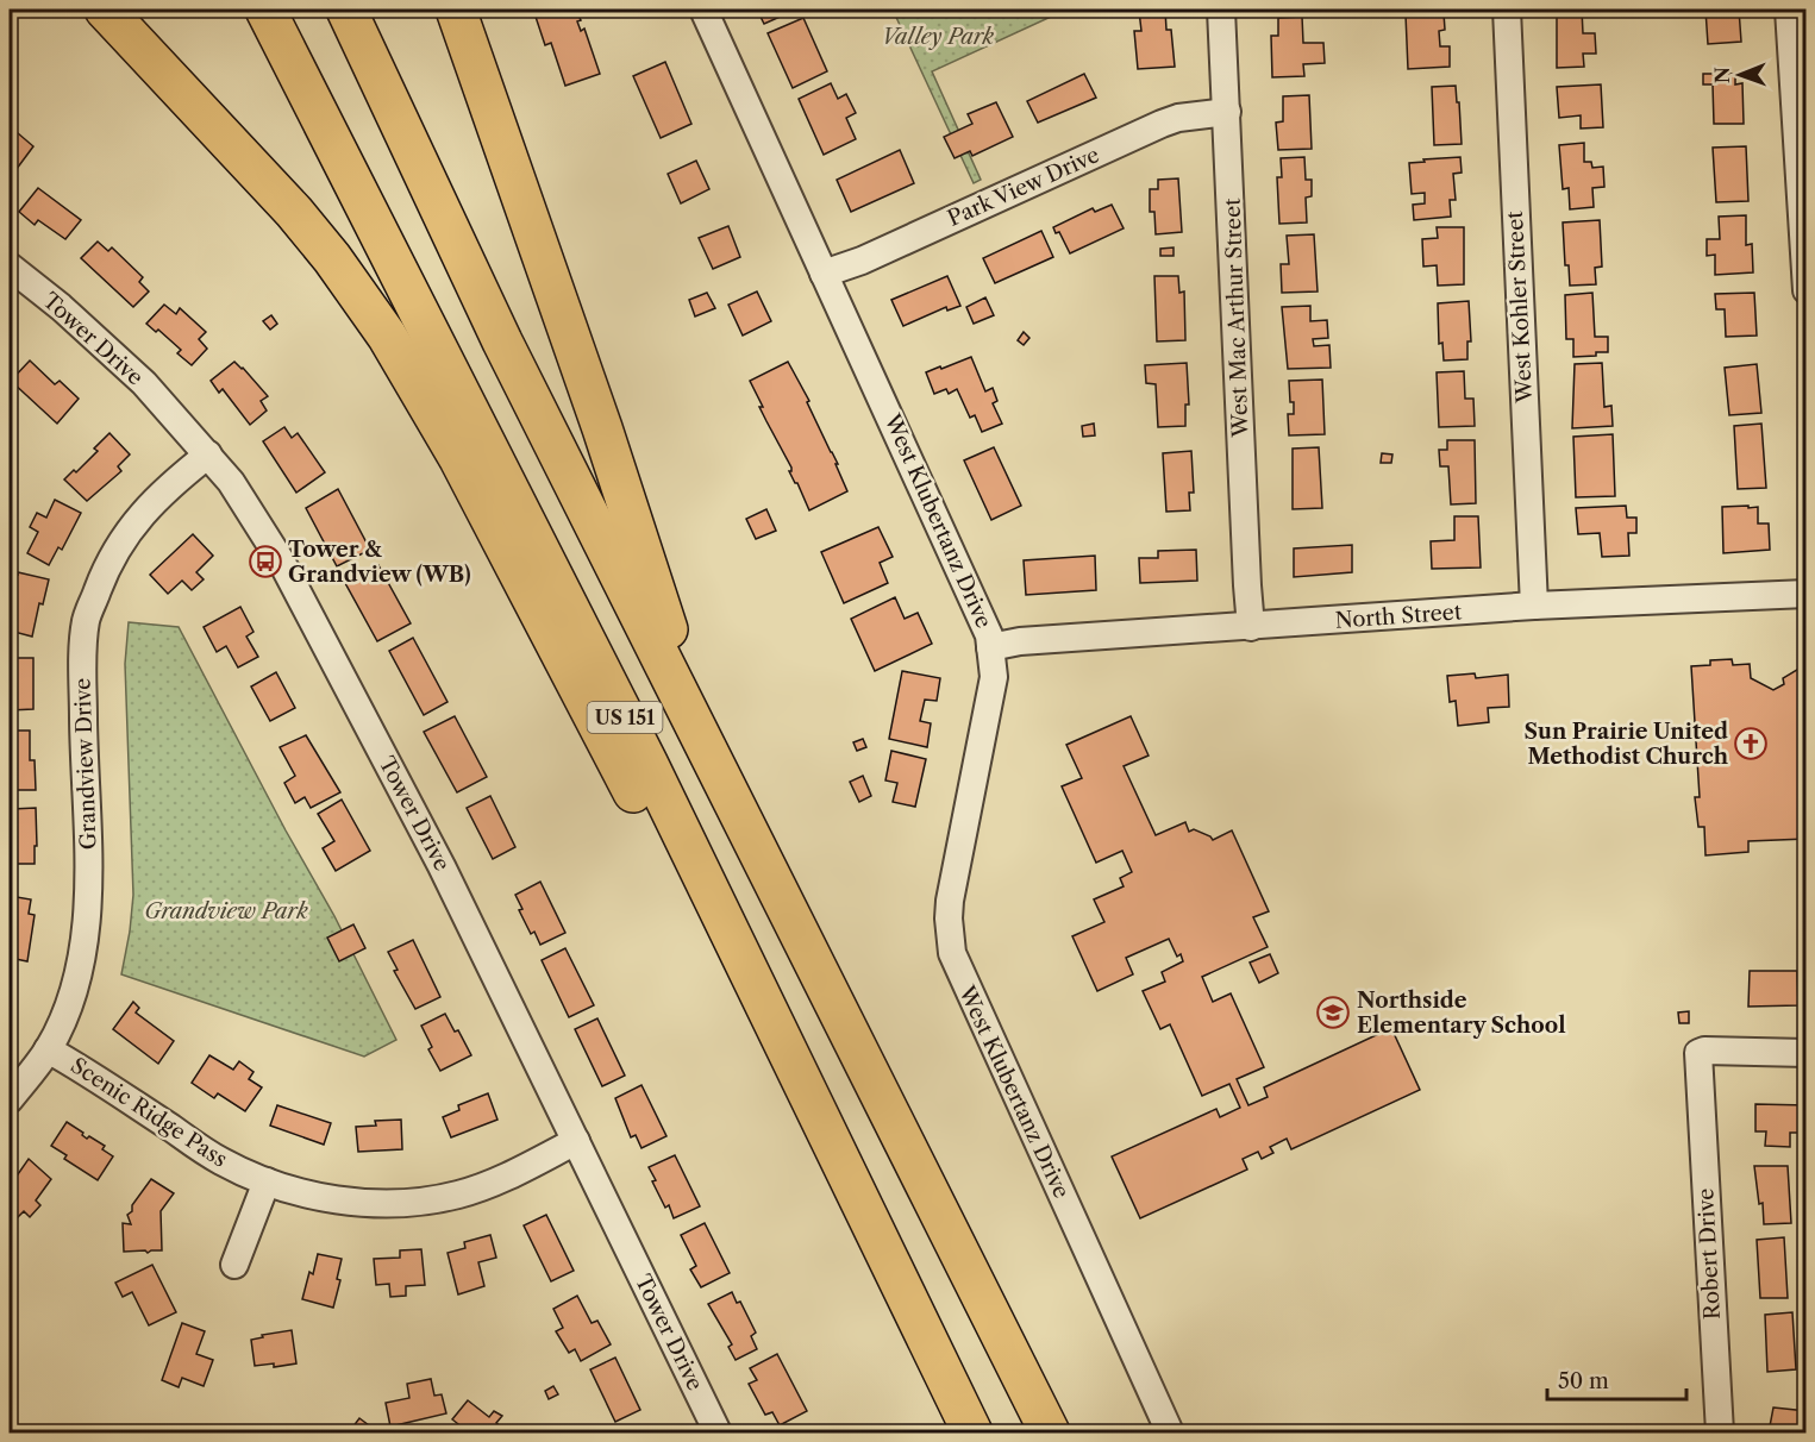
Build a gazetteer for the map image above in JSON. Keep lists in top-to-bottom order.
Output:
{
  "streets": {
    "highway": ["US 151"],
    "street": [
      "Park View Drive",
      "West Kohler Street",
      "West Mac Arthur Street",
      "Tower Drive",
      "West Klubertanz Drive",
      "North Street",
      "Grandview Drive",
      "Scenic Ridge Pass",
      "Robert Drive"
    ]
  },
  "crossings": [
    ["Park View Drive", "West Mac Arthur Street"],
    ["Park View Drive", "West Klubertanz Drive"],
    ["West Kohler Street", "North Street"],
    ["West Mac Arthur Street", "North Street"],
    ["Tower Drive", "Grandview Drive"],
    ["Tower Drive", "Scenic Ridge Pass"],
    ["West Klubertanz Drive", "North Street"],
    ["Grandview Drive", "Scenic Ridge Pass"]
  ],
  "parks": ["Valley Park", "Grandview Park"],
  "places": {
    "bus stop": ["Tower & Grandview (WB)"],
    "church": ["Sun Prairie United Methodist Church"],
    "school or university": ["Northside Elementary School"]
  },
  "scale_bar": "50 m",
  "north": "left"
}
